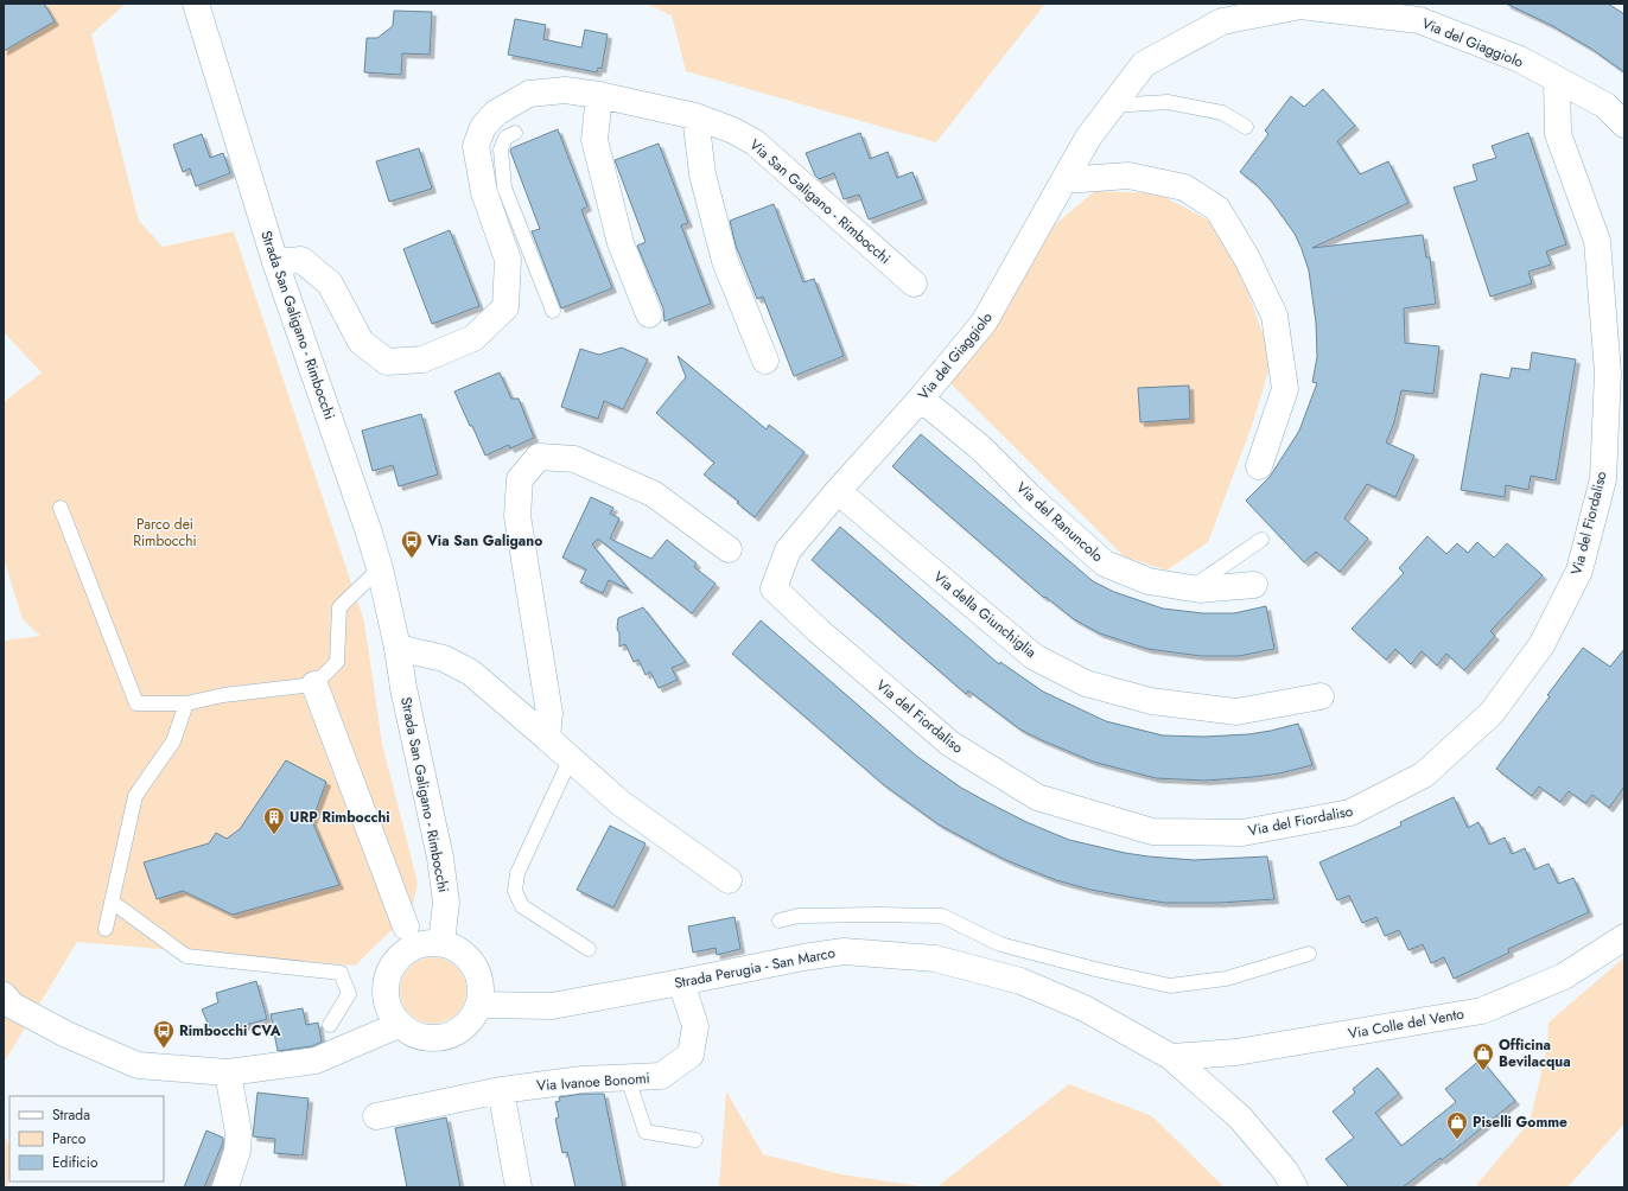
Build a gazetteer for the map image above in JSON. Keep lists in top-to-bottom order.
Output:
{
  "streets": {
    "street": [
      "Via del Giaggiolo",
      "Via San Galigano - Rimbocchi",
      "Strada San Galigano - Rimbocchi",
      "Via del Ranuncolo",
      "Via del Fiordaliso",
      "Via della Giunchiglia",
      "Strada Perugia - San Marco",
      "Via Colle del Vento",
      "Via Ivanoe Bonomi"
    ]
  },
  "crossings": [
    ["Via del Giaggiolo", "Via del Ranuncolo"],
    ["Via del Giaggiolo", "Via del Fiordaliso"],
    ["Via del Giaggiolo", "Via della Giunchiglia"],
    ["Via San Galigano - Rimbocchi", "Strada San Galigano - Rimbocchi"],
    ["Strada San Galigano - Rimbocchi", "Strada Perugia - San Marco"],
    ["Via del Fiordaliso", "Via della Giunchiglia"],
    ["Strada Perugia - San Marco", "Via Colle del Vento"],
    ["Strada Perugia - San Marco", "Via Ivanoe Bonomi"]
  ],
  "parks": ["Parco dei Rimbocchi"],
  "places": {
    "bus stop": ["Via San Galigano", "Rimbocchi CVA"],
    "building": ["URP Rimbocchi"],
    "shop": ["Officina Bevilacqua", "Piselli Gomme"]
  },
  "legend": ["Strada", "Parco", "Edificio"]
}
